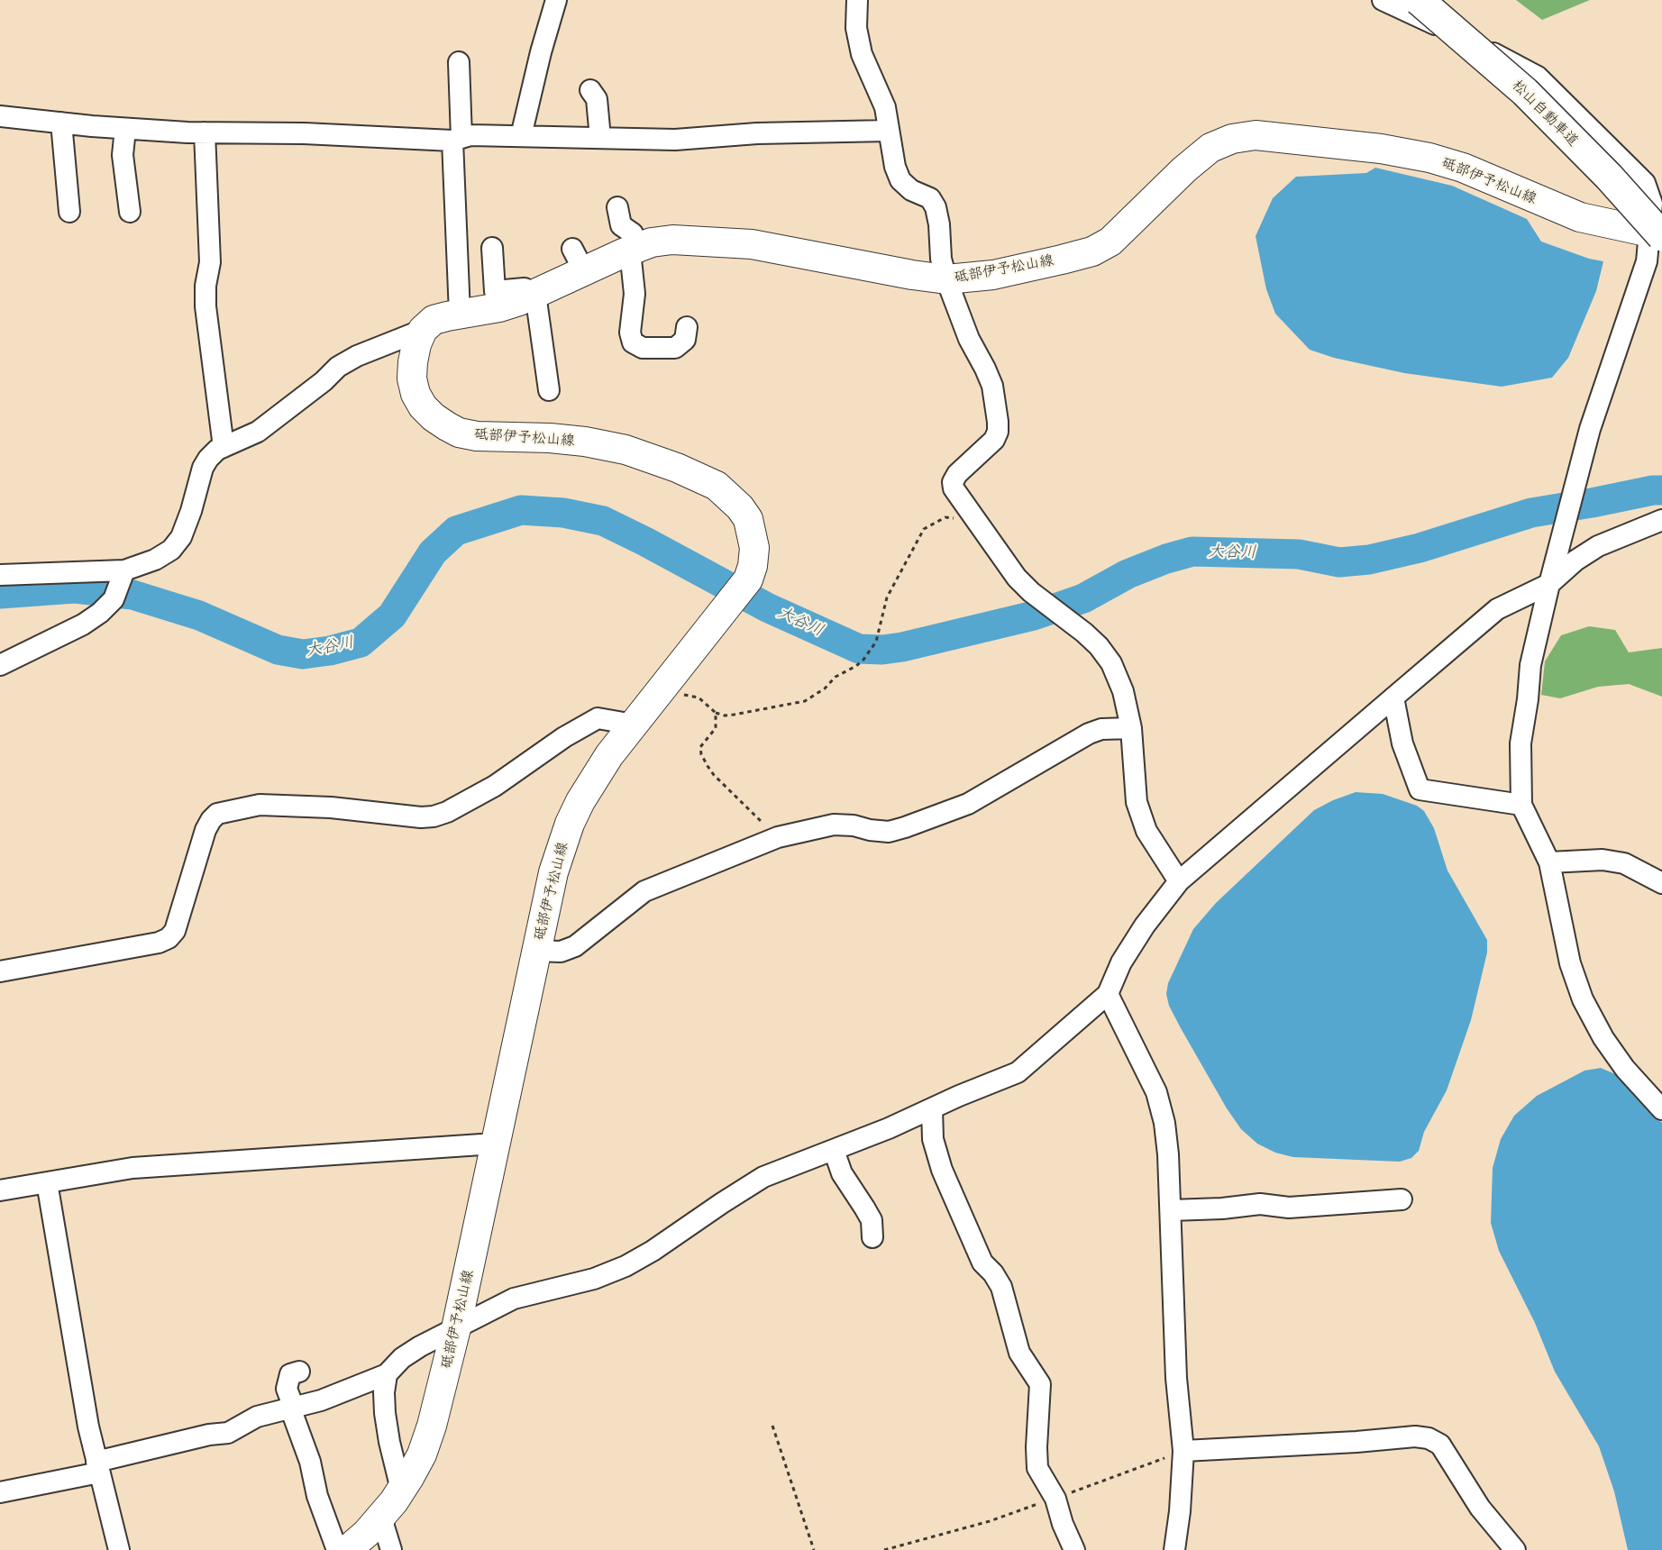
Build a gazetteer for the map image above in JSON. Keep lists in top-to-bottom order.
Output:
{
  "streets": {
    "highway": ["松山自動車道"],
    "main road": ["砥部伊予松山線"]
  },
  "crossings": [
    ["松山自動車道", "砥部伊予松山線"]
  ],
  "water": ["大谷川"]
}
